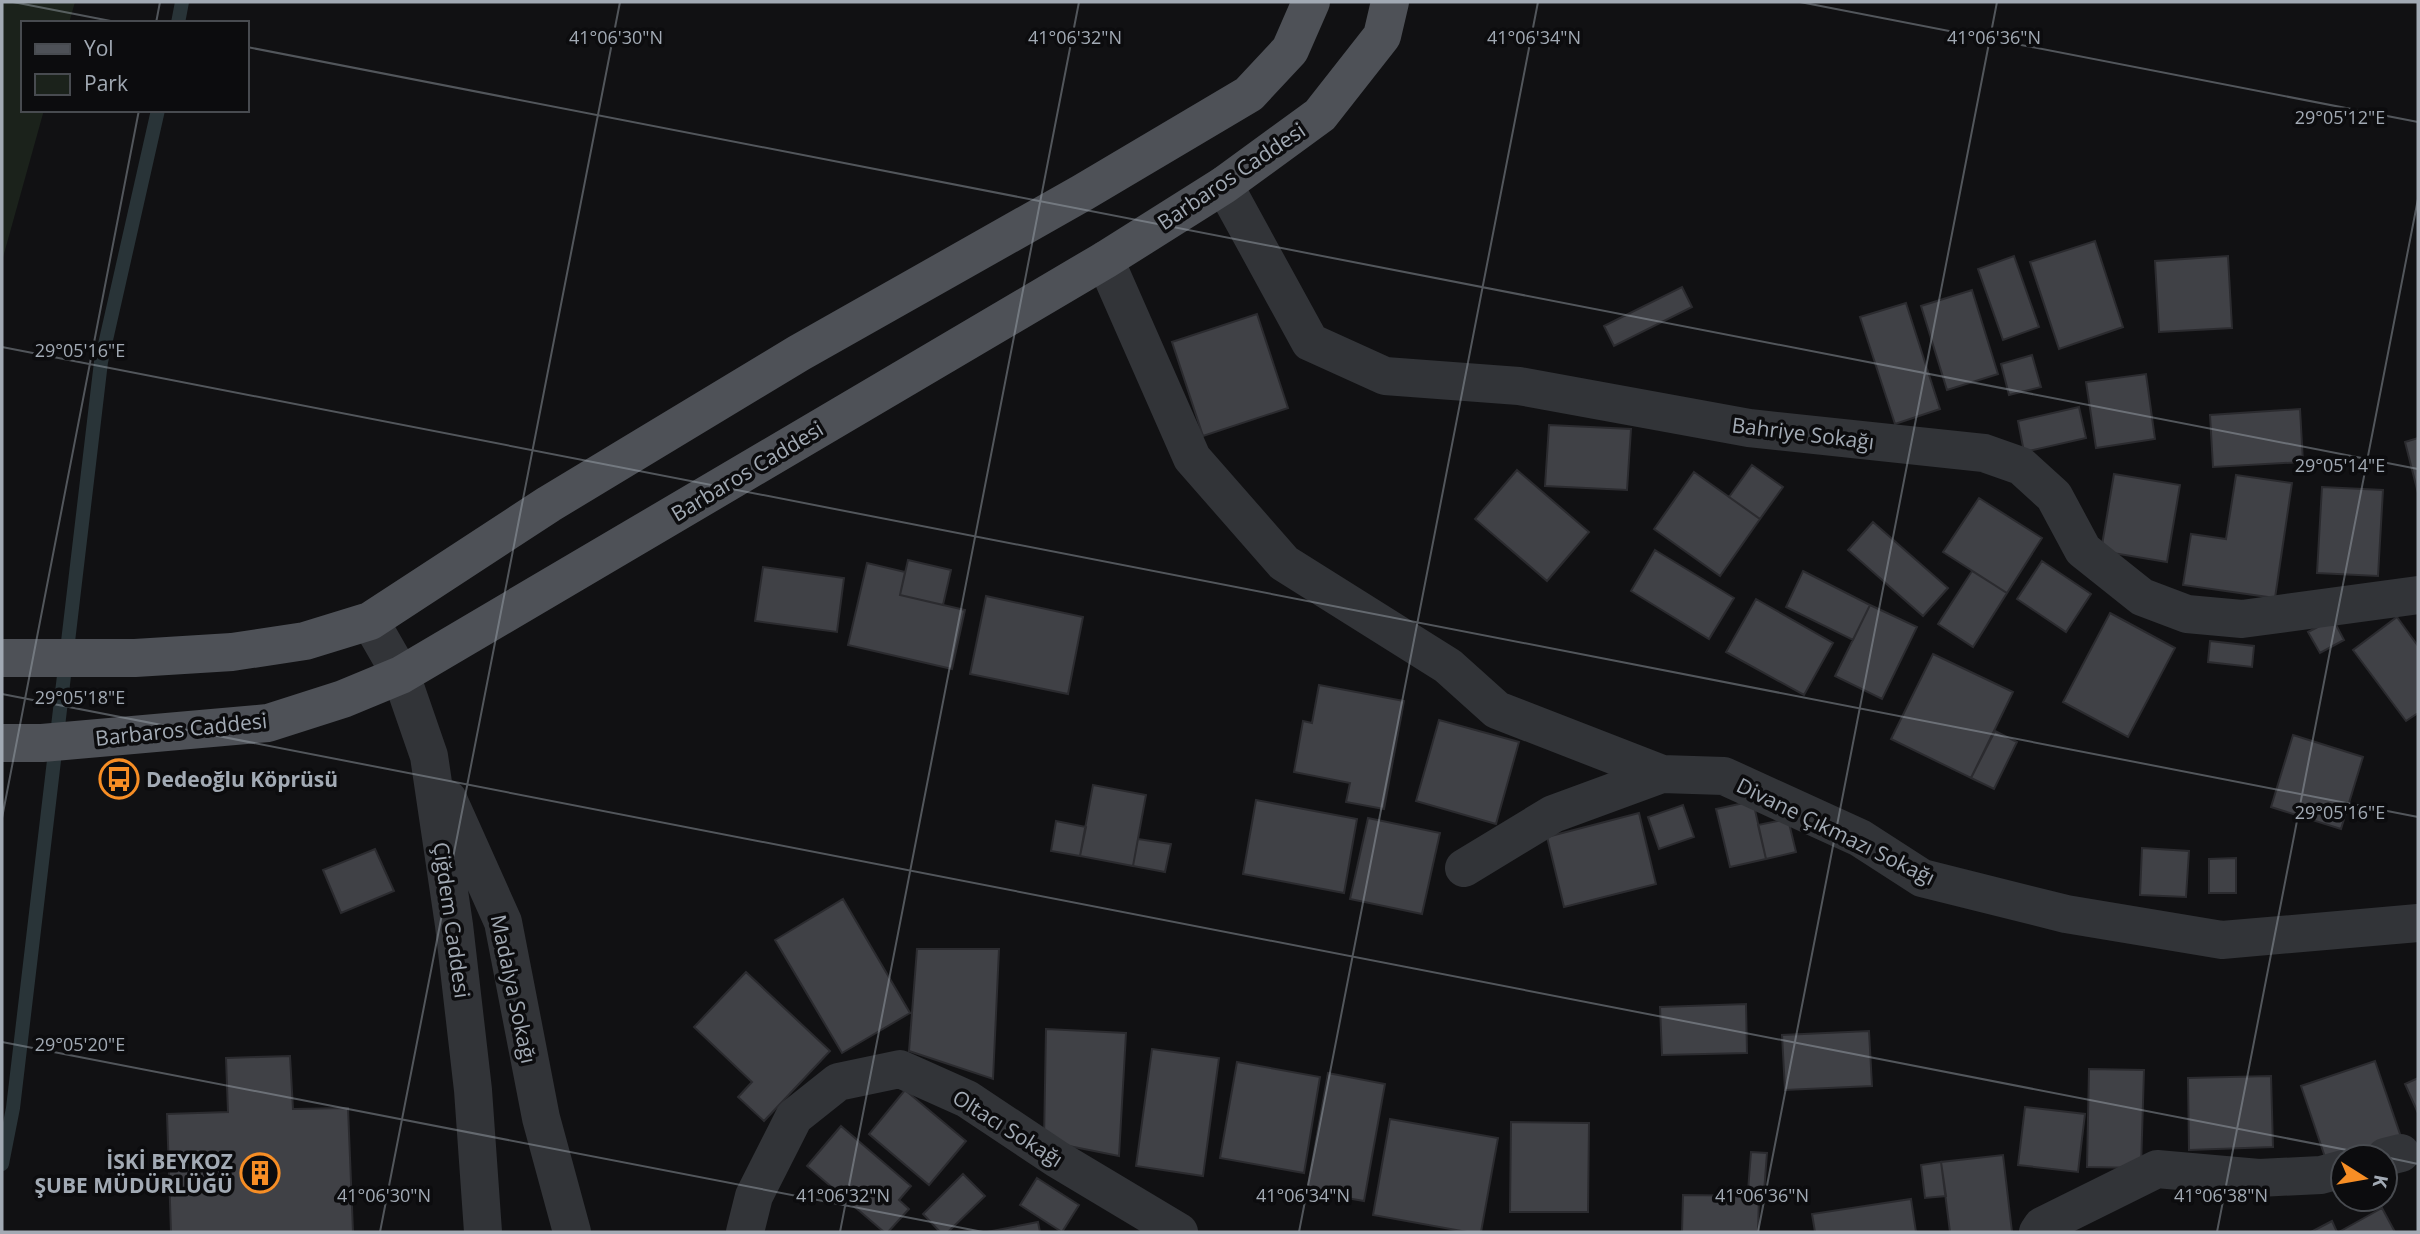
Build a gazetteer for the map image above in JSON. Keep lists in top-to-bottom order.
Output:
{
  "streets": {
    "main road": ["Barbaros Caddesi"],
    "street": [
      "Bahriye Sokağı",
      "Divane Çıkmazı Sokağı",
      "Çiğdem Caddesi",
      "Madalya Sokağı",
      "Oltacı Sokağı"
    ]
  },
  "crossings": [
    ["Barbaros Caddesi", "Bahriye Sokağı"],
    ["Barbaros Caddesi", "Divane Çıkmazı Sokağı"],
    ["Barbaros Caddesi", "Çiğdem Caddesi"],
    ["Çiğdem Caddesi", "Madalya Sokağı"]
  ],
  "places": {
    "bus stop": ["Dedeoğlu Köprüsü"],
    "building": ["İSKİ BEYKOZ ŞUBE MÜDÜRLÜĞÜ"]
  },
  "legend": ["Yol", "Park"],
  "north": "right",
  "coordinates": [
    "41°06'30\"N",
    "41°06'32\"N",
    "41°06'34\"N",
    "41°06'36\"N",
    "29°05'12\"E",
    "29°05'16\"E",
    "29°05'14\"E",
    "29°05'18\"E",
    "29°05'20\"E",
    "41°06'38\"N"
  ]
}
